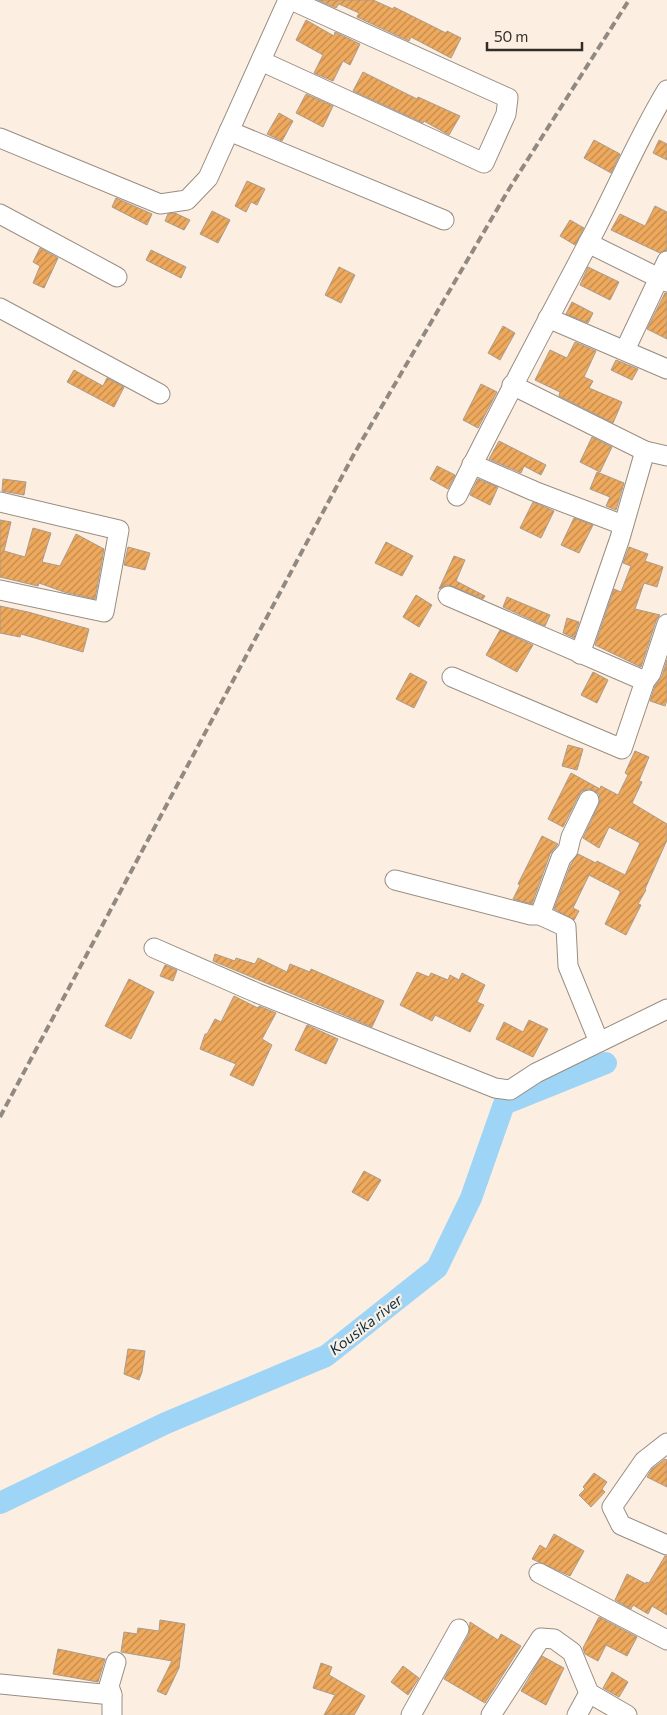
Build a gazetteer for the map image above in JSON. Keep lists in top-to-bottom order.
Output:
{
  "water": ["Kousika river"],
  "scale_bar": "50 m"
}
